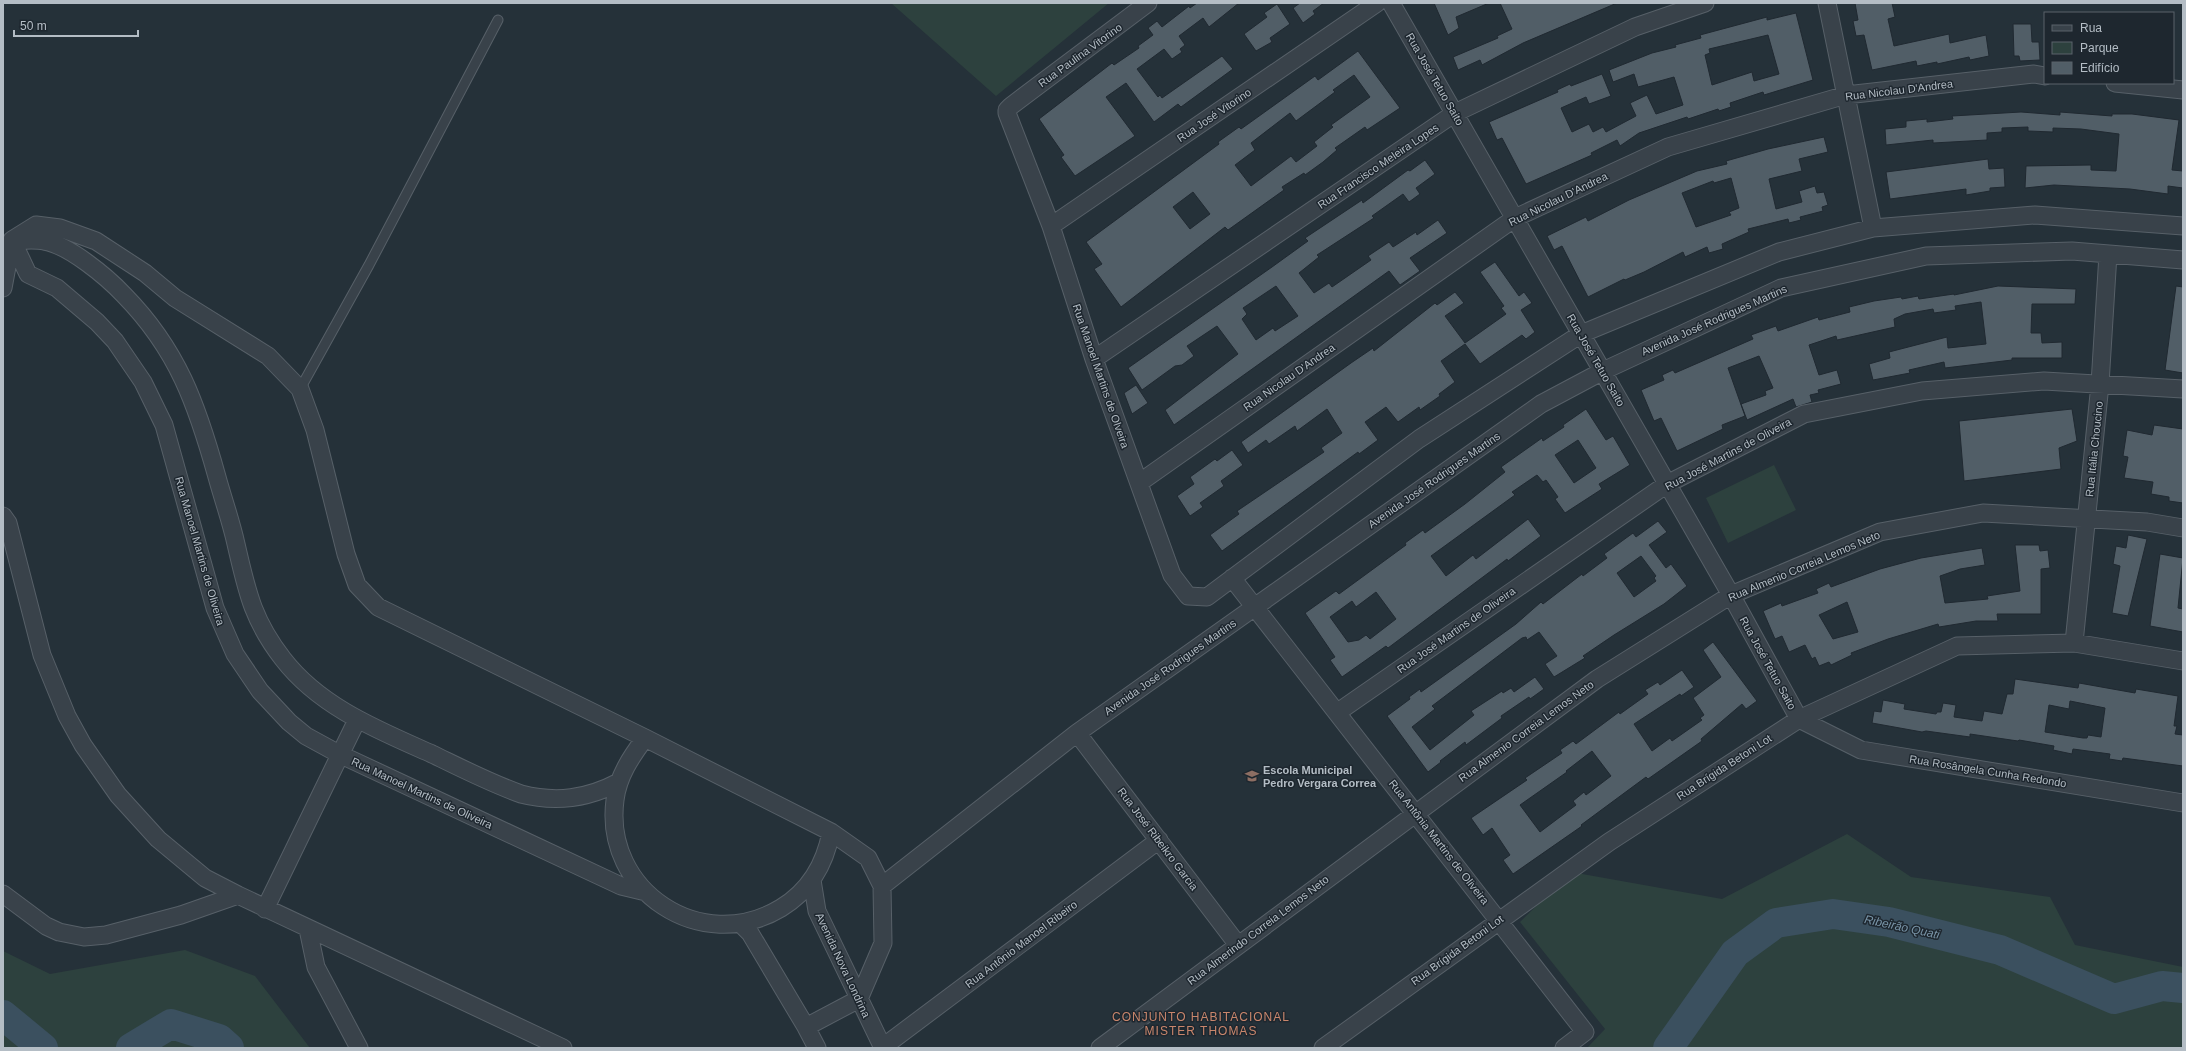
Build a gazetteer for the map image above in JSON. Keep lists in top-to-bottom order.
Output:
{
  "streets": {
    "street": [
      "Rua Paulina Vitorino",
      "Rua José Tetuo Saito",
      "Rua Nicolau D'Andrea",
      "Rua José Vitorino",
      "Rua Francisco Meleira Lopes",
      "Avenida José Rodrigues Martins",
      "Rua Manoel Martins de Olveira",
      "Rua Itália Choucino",
      "Rua José Martins de Oliveira",
      "Rua Manoel Martins de Oliveira",
      "Rua Almenio Correia Lemos Neto",
      "Rua Brígida Betoni Lot",
      "Rua Rosângela Cunha Redondo",
      "Rua José Ribeikro Garcia",
      "Rua Antônia Martins de Oliveira",
      "Rua Almerindo Correia Lemos Neto",
      "Rua Antônio Manoel Ribeiro",
      "Avenida Nova Londrina"
    ]
  },
  "crossings": [
    ["Rua Paulina Vitorino", "Rua Manoel Martins de Olveira"],
    ["Rua José Tetuo Saito", "Rua Nicolau D'Andrea"],
    ["Rua José Tetuo Saito", "Rua Francisco Meleira Lopes"],
    ["Rua José Tetuo Saito", "Avenida José Rodrigues Martins"],
    ["Rua José Tetuo Saito", "Rua José Martins de Oliveira"],
    ["Rua José Tetuo Saito", "Rua Almenio Correia Lemos Neto"],
    ["Rua José Tetuo Saito", "Rua Brígida Betoni Lot"],
    ["Rua José Tetuo Saito", "Rua Rosângela Cunha Redondo"],
    ["Rua Nicolau D'Andrea", "Rua Manoel Martins de Olveira"],
    ["Rua José Vitorino", "Rua Manoel Martins de Olveira"],
    ["Rua Francisco Meleira Lopes", "Rua Manoel Martins de Olveira"],
    ["Avenida José Rodrigues Martins", "Rua Itália Choucino"],
    ["Avenida José Rodrigues Martins", "Rua José Ribeikro Garcia"],
    ["Avenida José Rodrigues Martins", "Rua Antônia Martins de Oliveira"],
    ["Rua Manoel Martins de Olveira", "Rua Antônia Martins de Oliveira"],
    ["Rua Itália Choucino", "Rua José Martins de Oliveira"],
    ["Rua Itália Choucino", "Rua Almenio Correia Lemos Neto"],
    ["Rua Itália Choucino", "Rua Brígida Betoni Lot"],
    ["Rua José Martins de Oliveira", "Rua Antônia Martins de Oliveira"],
    ["Rua Almenio Correia Lemos Neto", "Rua Antônia Martins de Oliveira"],
    ["Rua Almenio Correia Lemos Neto", "Rua Almerindo Correia Lemos Neto"],
    ["Rua Brígida Betoni Lot", "Rua Rosângela Cunha Redondo"],
    ["Rua Brígida Betoni Lot", "Rua Antônia Martins de Oliveira"],
    ["Rua José Ribeikro Garcia", "Rua Almerindo Correia Lemos Neto"],
    ["Rua José Ribeikro Garcia", "Rua Antônio Manoel Ribeiro"],
    ["Rua Antônia Martins de Oliveira", "Rua Almerindo Correia Lemos Neto"],
    ["Rua Antônio Manoel Ribeiro", "Avenida Nova Londrina"]
  ],
  "districts": ["CONJUNTO HABITACIONAL MISTER THOMAS"],
  "water": ["Ribeirão Quati"],
  "places": {
    "school or university": ["Escola Municipal Pedro Vergara Correa"]
  },
  "legend": ["Rua", "Parque", "Edifício"],
  "scale_bar": "50 m"
}
